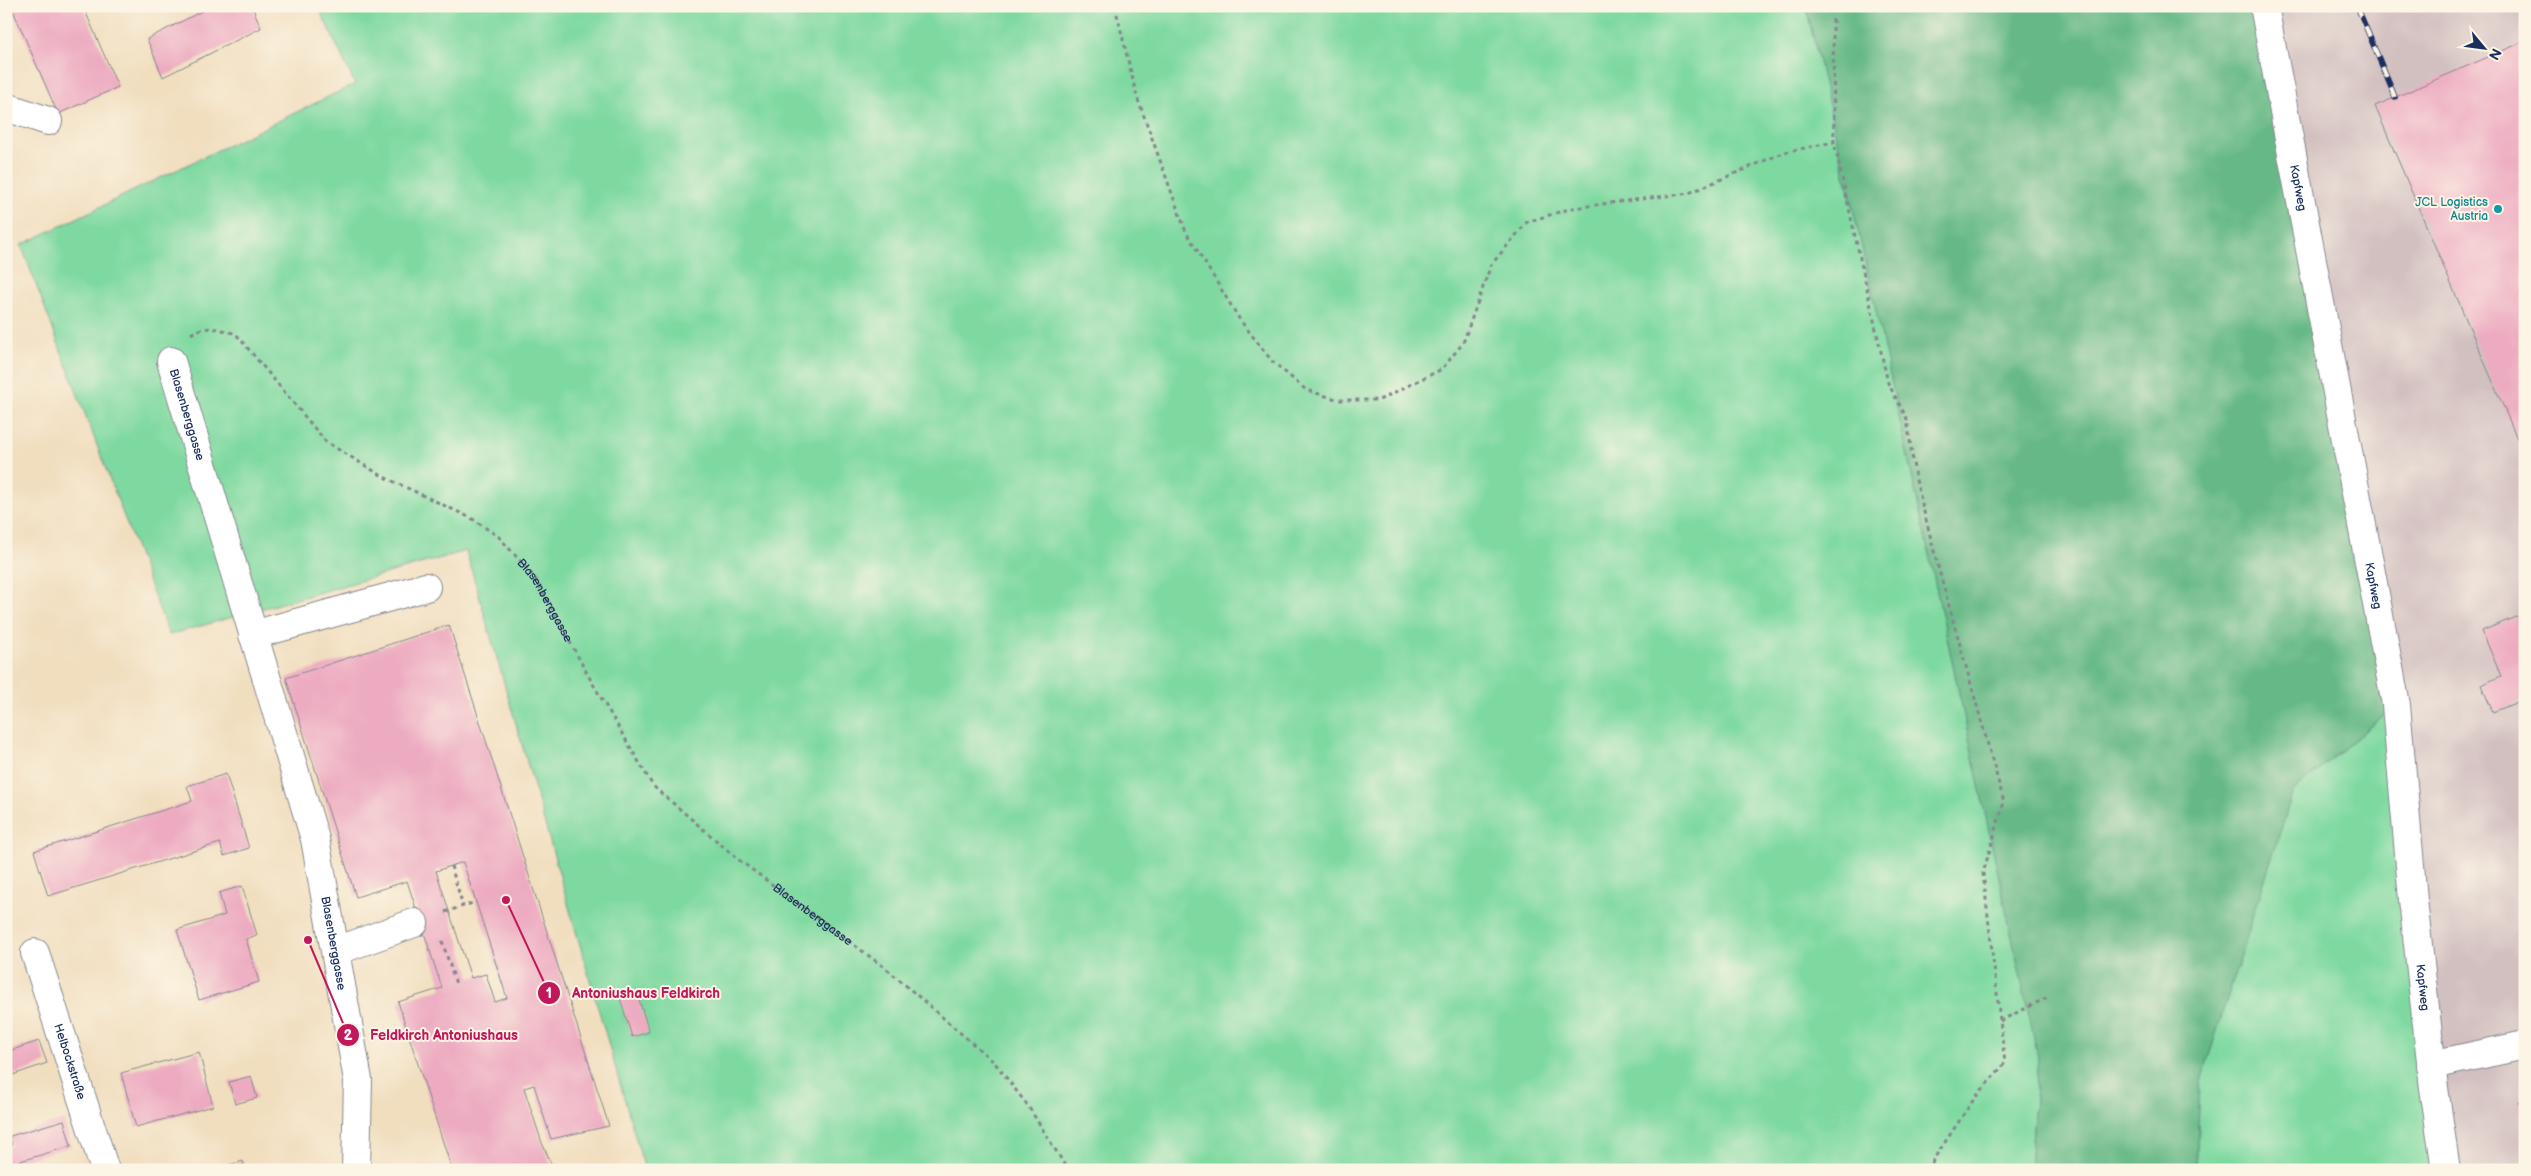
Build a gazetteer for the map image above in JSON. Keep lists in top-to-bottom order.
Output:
{
  "streets": {
    "street": ["Kapfweg", "Blasenberggasse", "Helbockstraße"]
  },
  "places": ["JCL Logistics Austria", "Antoniushaus Feldkirch", "Feldkirch Antoniushaus"],
  "north": "bottom right"
}
